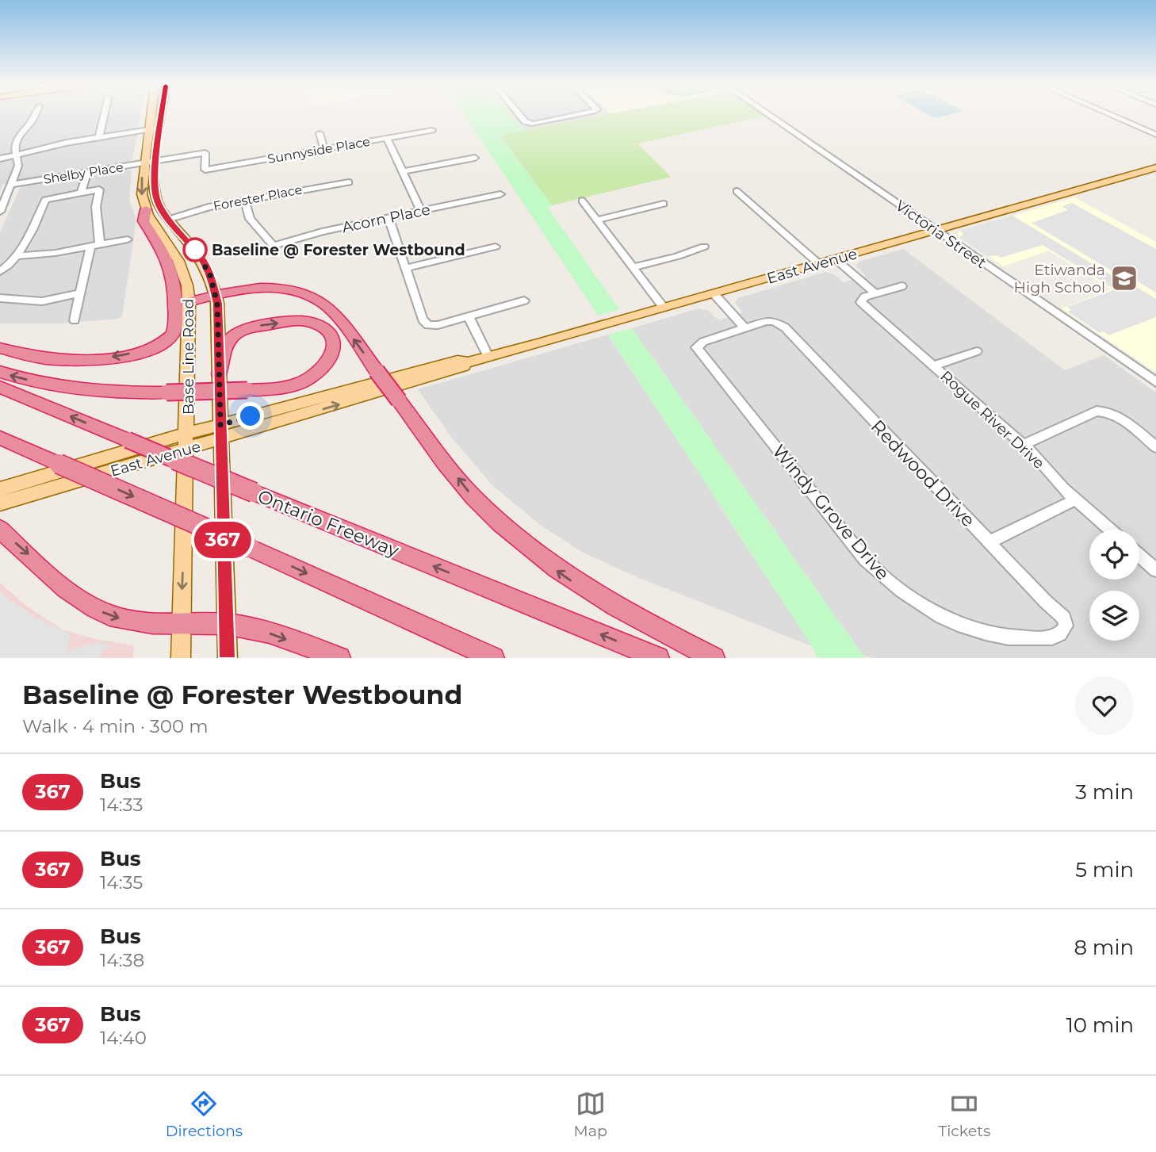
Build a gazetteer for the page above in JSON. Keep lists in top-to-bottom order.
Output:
{
  "streets": {
    "highway": ["Ontario Freeway"],
    "main road": ["East Avenue", "Base Line Road"],
    "street": [
      "Sunnyside Place",
      "Shelby Place",
      "Forester Place",
      "Acorn Place",
      "Victoria Street",
      "Rogue River Drive",
      "Redwood Drive",
      "Windy Grove Drive"
    ]
  },
  "crossings": [
    ["Sunnyside Place", "Shelby Place"],
    ["Shelby Place", "Base Line Road"],
    ["Forester Place", "Acorn Place"],
    ["Forester Place", "Base Line Road"],
    ["Victoria Street", "East Avenue"],
    ["East Avenue", "Base Line Road"],
    ["East Avenue", "Rogue River Drive"],
    ["Redwood Drive", "Windy Grove Drive"]
  ],
  "places": {
    "other": ["Baseline @ Forester Westbound"],
    "school or university": ["Etiwanda High School"]
  },
  "lines": ["bus line 367"],
  "page": {
    "on_map": "367",
    "heading": ["Baseline @ Forester Westbound", "Walk · 4 min · 300 m"],
    "list": [
      {
        "mark": "367",
        "name": "Bus",
        "note": "14:33",
        "value": "3 min"
      },
      {
        "mark": "367",
        "name": "Bus",
        "note": "14:35",
        "value": "5 min"
      },
      {
        "mark": "367",
        "name": "Bus",
        "note": "14:38",
        "value": "8 min"
      },
      {
        "mark": "367",
        "name": "Bus",
        "note": "14:40",
        "value": "10 min"
      }
    ],
    "tabs": ["Directions", "Map", "Tickets"]
  }
}
